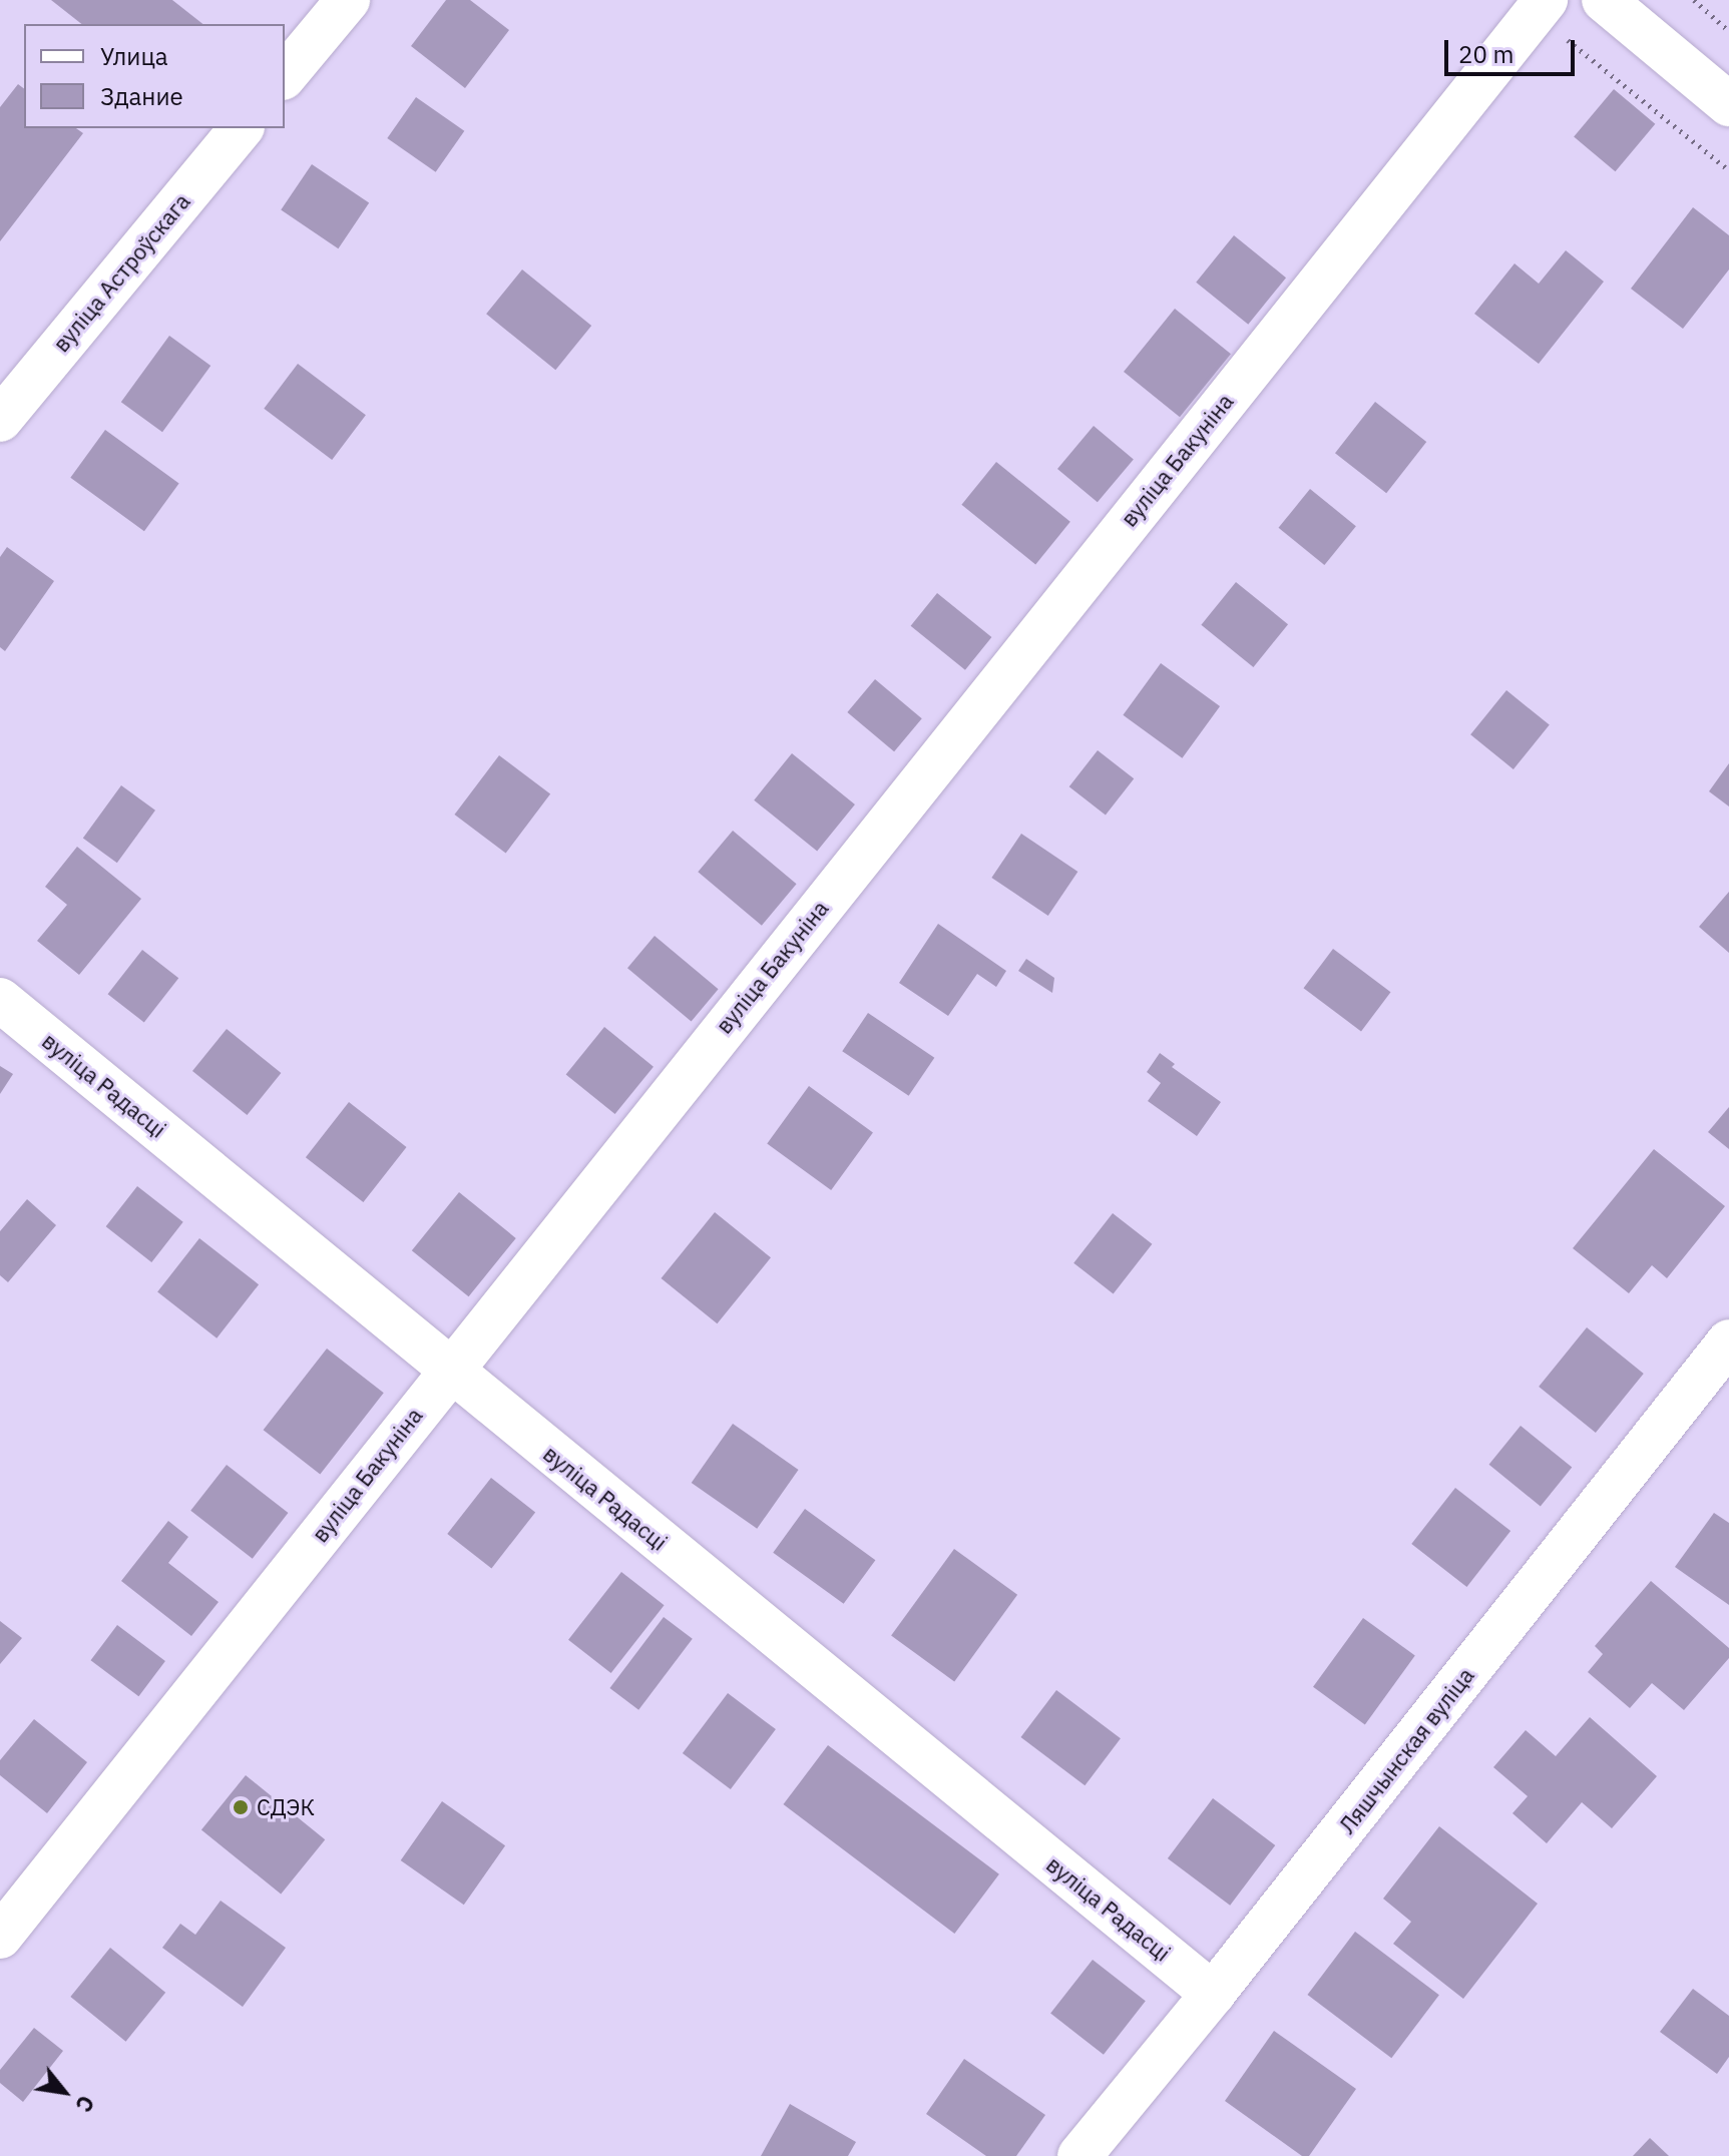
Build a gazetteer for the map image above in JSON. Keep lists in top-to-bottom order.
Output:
{
  "streets": {
    "street": [
      "вуліца Астроўскага",
      "вуліца Бакуніна",
      "вуліца Радасці",
      "Ляшчынская вуліца"
    ]
  },
  "crossings": [
    ["вуліца Бакуніна", "вуліца Радасці"],
    ["вуліца Радасці", "Ляшчынская вуліца"]
  ],
  "places": ["СДЭК"],
  "legend": ["Улица", "Здание"],
  "scale_bar": "20 m",
  "north": "bottom right"
}
